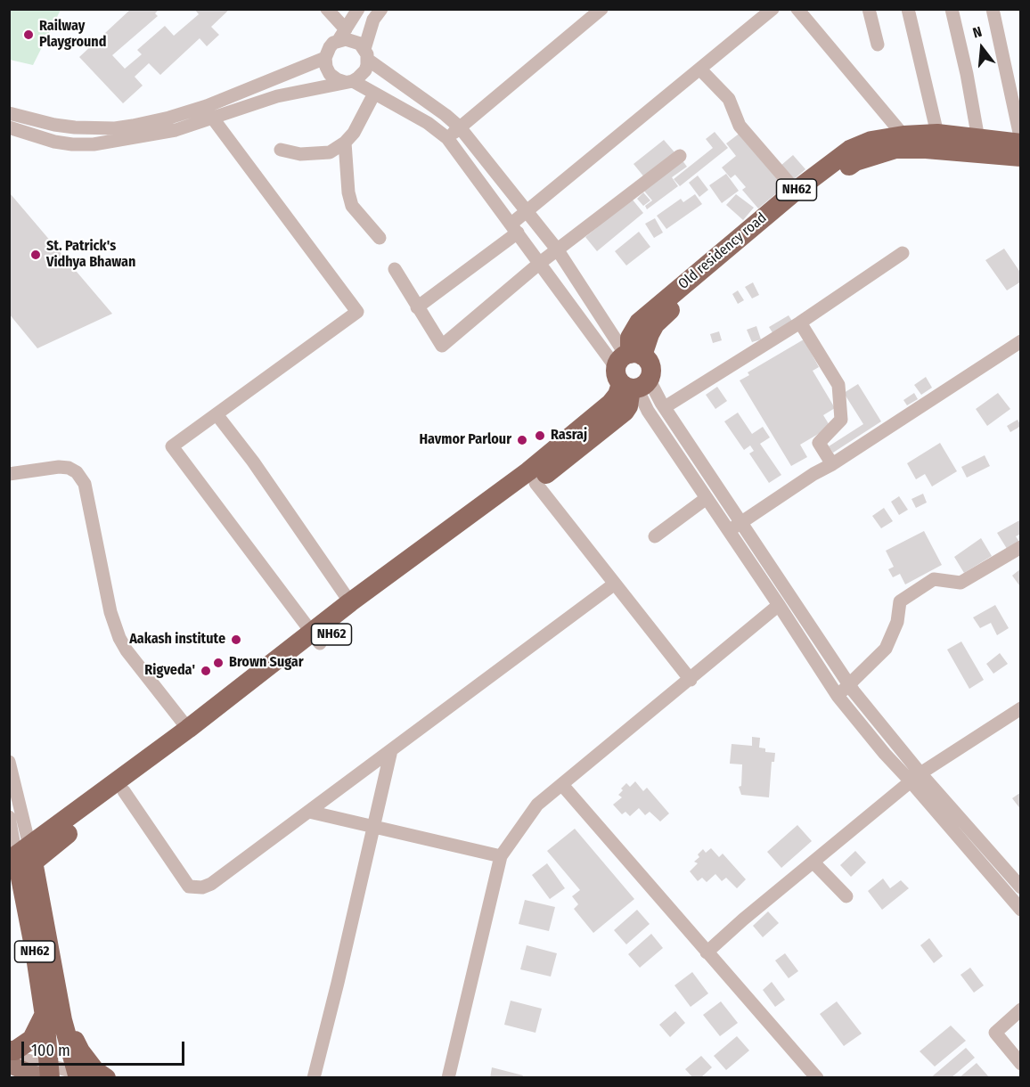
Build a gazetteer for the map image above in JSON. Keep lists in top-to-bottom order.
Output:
{
  "streets": {
    "highway": ["NH62", "Old residency road"]
  },
  "crossings": [
    ["NH62", "Old residency road"]
  ],
  "places": [
    "Railway Playground",
    "St. Patrick's Vidhya Bhawan",
    "Rasraj",
    "Havmor Parlour",
    "Aakash institute",
    "Brown Sugar",
    "Rigveda'"
  ],
  "scale_bar": "100 m",
  "north": "top"
}
